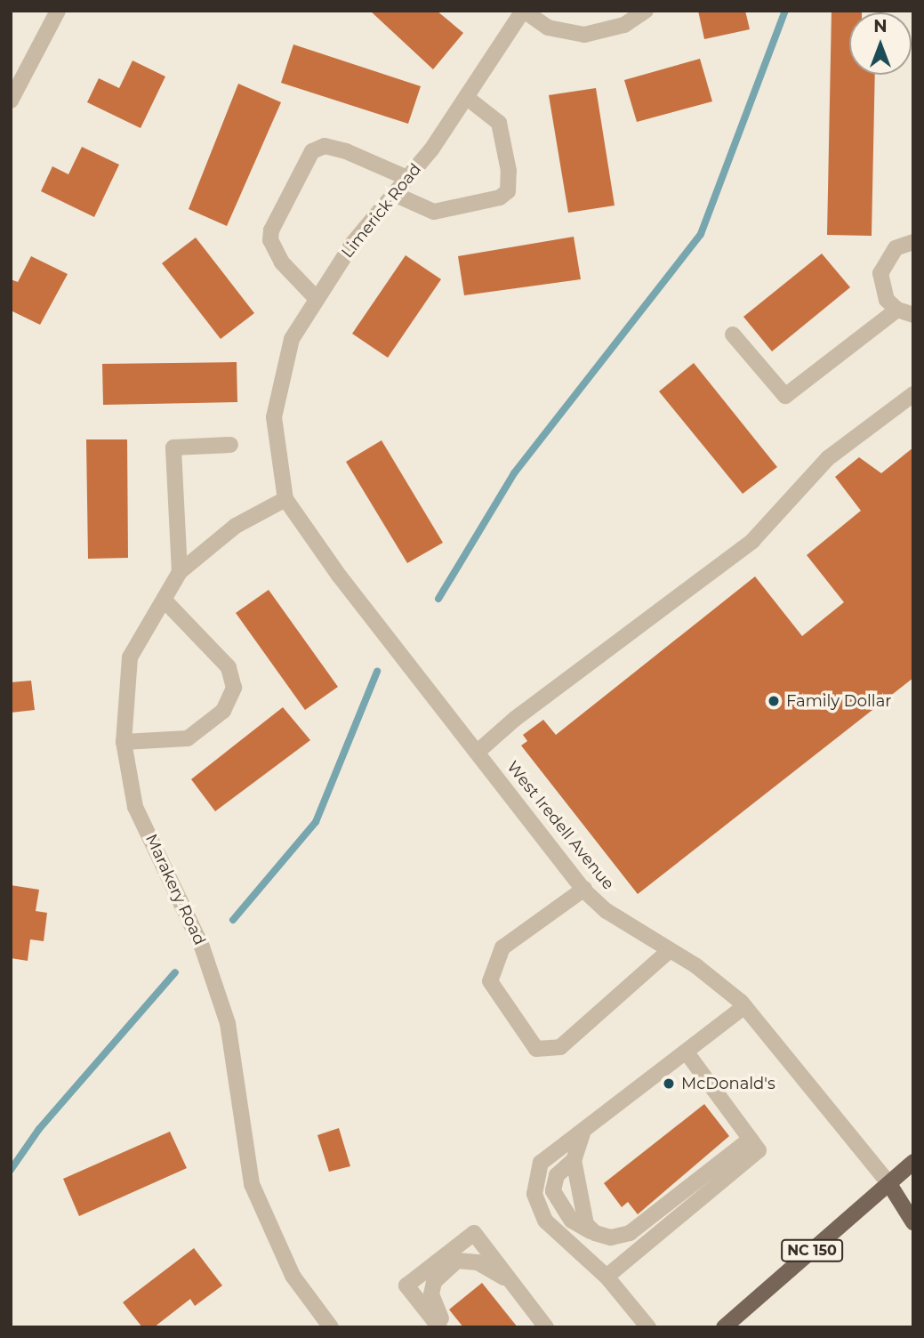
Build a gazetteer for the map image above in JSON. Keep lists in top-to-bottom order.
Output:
{
  "streets": {
    "main road": ["West Iredell Avenue", "NC 150"],
    "street": ["Limerick Road", "Marakery Road"]
  },
  "crossings": [
    ["Limerick Road", "West Iredell Avenue"],
    ["Limerick Road", "Marakery Road"],
    ["West Iredell Avenue", "Marakery Road"],
    ["West Iredell Avenue", "NC 150"]
  ],
  "places": ["Family Dollar", "McDonald's"],
  "north": "top"
}
